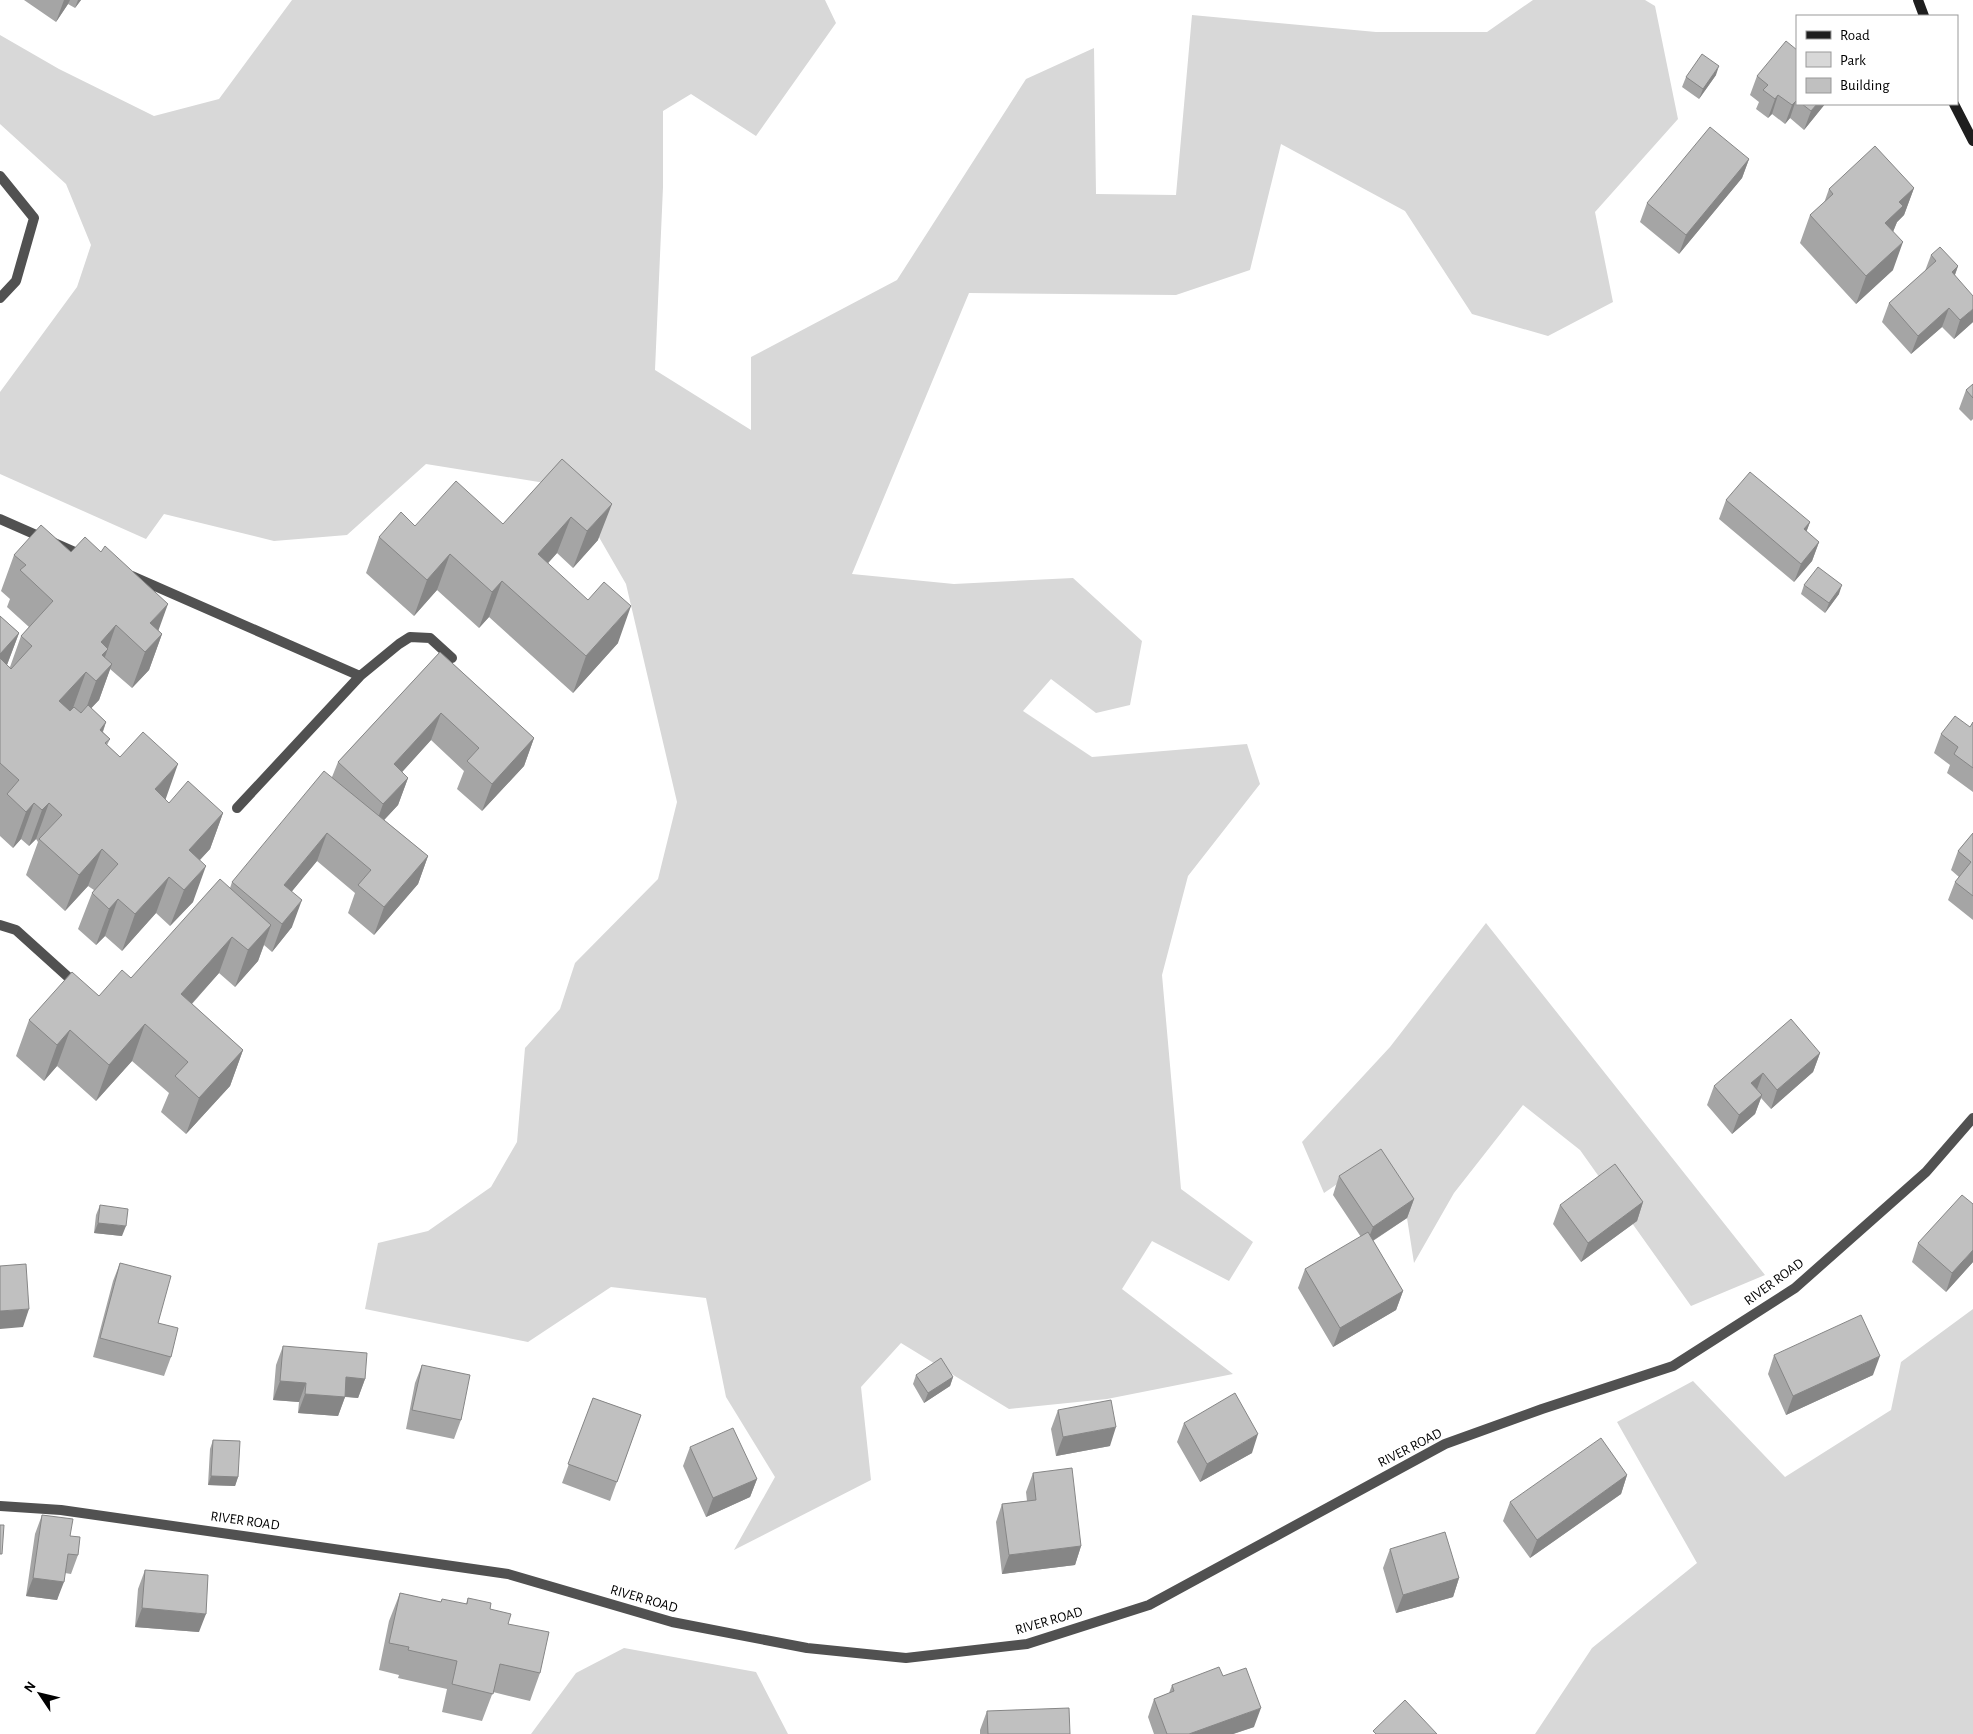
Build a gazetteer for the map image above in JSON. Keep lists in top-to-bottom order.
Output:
{
  "streets": {
    "street": ["RIVER ROAD"]
  },
  "legend": ["Road", "Park", "Building"],
  "north": "top left"
}
